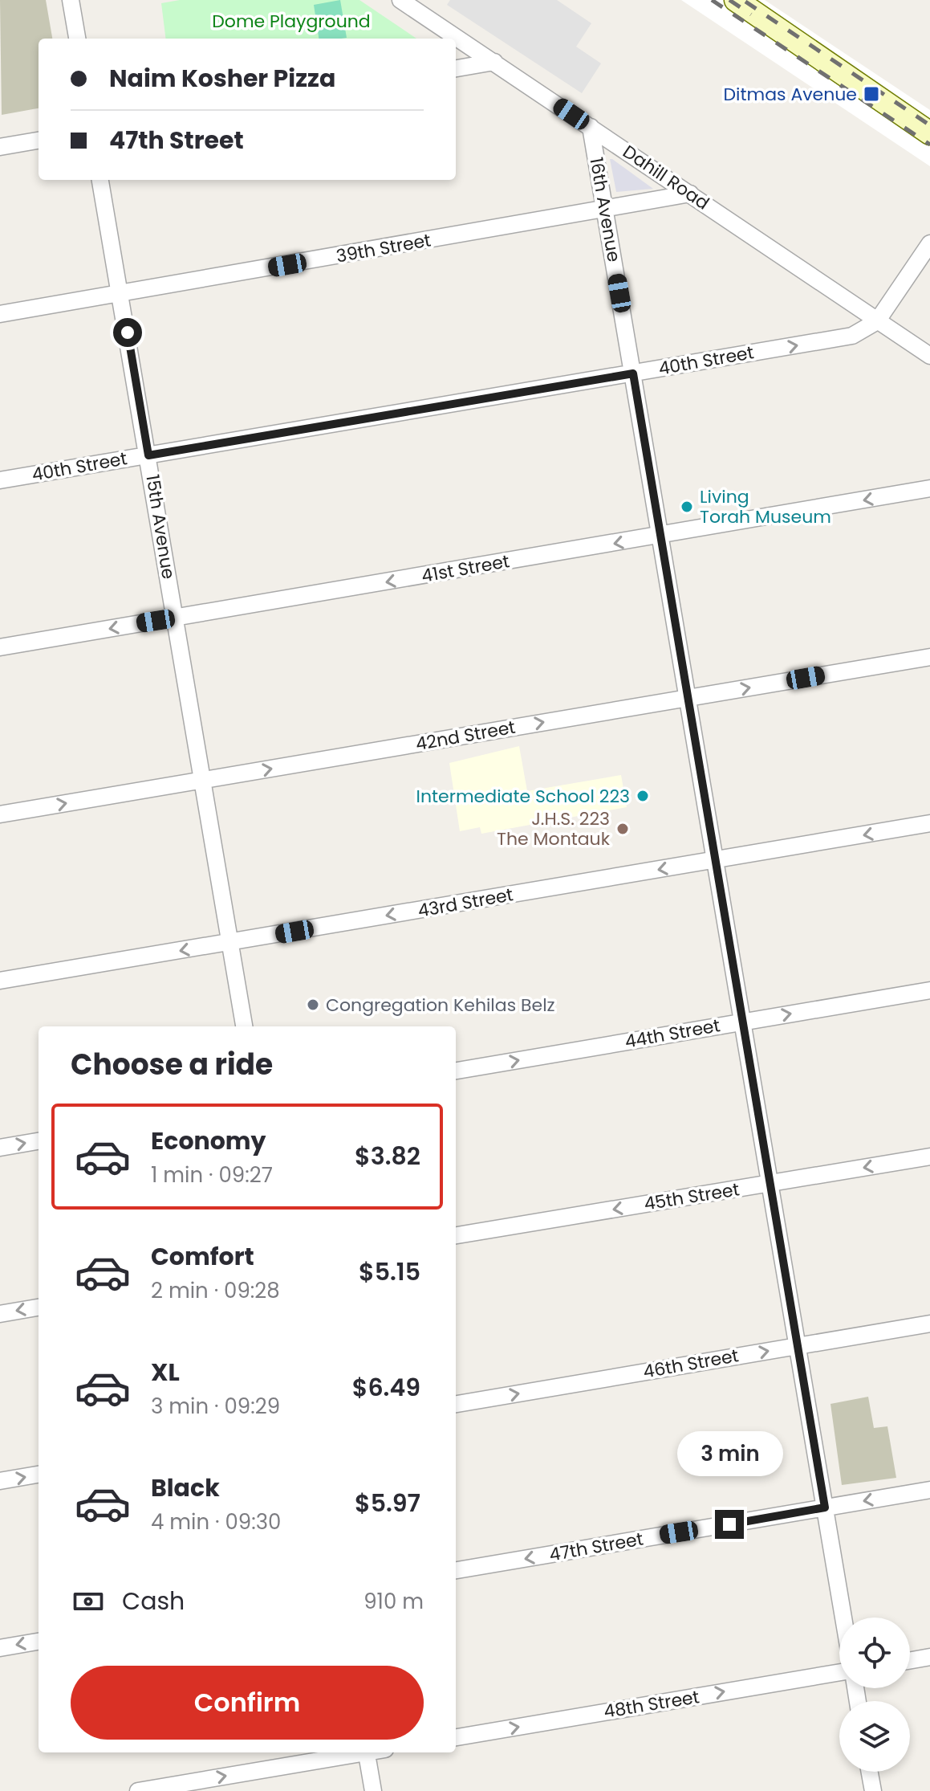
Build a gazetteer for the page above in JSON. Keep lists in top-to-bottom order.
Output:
{
  "streets": {
    "street": [
      "Dahill Road",
      "16th Avenue",
      "39th Street",
      "40th Street",
      "15th Avenue",
      "41st Street",
      "42nd Street",
      "43rd Street",
      "44th Street",
      "45th Street",
      "46th Street",
      "47th Street",
      "48th Street"
    ]
  },
  "crossings": [
    ["Dahill Road", "16th Avenue"],
    ["Dahill Road", "39th Street"],
    ["Dahill Road", "40th Street"],
    ["16th Avenue", "39th Street"],
    ["16th Avenue", "40th Street"],
    ["16th Avenue", "41st Street"],
    ["16th Avenue", "42nd Street"],
    ["16th Avenue", "43rd Street"],
    ["16th Avenue", "44th Street"],
    ["16th Avenue", "45th Street"],
    ["16th Avenue", "46th Street"],
    ["16th Avenue", "47th Street"],
    ["39th Street", "15th Avenue"],
    ["40th Street", "15th Avenue"],
    ["15th Avenue", "41st Street"],
    ["15th Avenue", "42nd Street"],
    ["15th Avenue", "43rd Street"]
  ],
  "one_way": [
    "41st Street",
    "42nd Street",
    "43rd Street",
    "44th Street",
    "45th Street",
    "46th Street",
    "47th Street",
    "48th Street"
  ],
  "parks": ["Dome Playground"],
  "places": {
    "transit": ["Ditmas Avenue"],
    "other": [
      "Living Torah Museum",
      "Intermediate School 223",
      "J.H.S. 223 The Montauk",
      "Congregation Kehilas Belz"
    ]
  },
  "page": {
    "banner": ["Naim Kosher Pizza", "47th Street"],
    "heading": "Choose a ride",
    "list": [
      {
        "name": "Economy",
        "note": "1 min · 09:27",
        "value": "$3.82"
      },
      {
        "name": "Comfort",
        "note": "2 min · 09:28",
        "value": "$5.15"
      },
      {
        "name": "XL",
        "note": "3 min · 09:29",
        "value": "$6.49"
      },
      {
        "name": "Black",
        "note": "4 min · 09:30",
        "value": "$5.97"
      }
    ],
    "bubble": "3 min",
    "pay": ["Cash", "910 m"],
    "buttons": "Confirm"
  }
}
